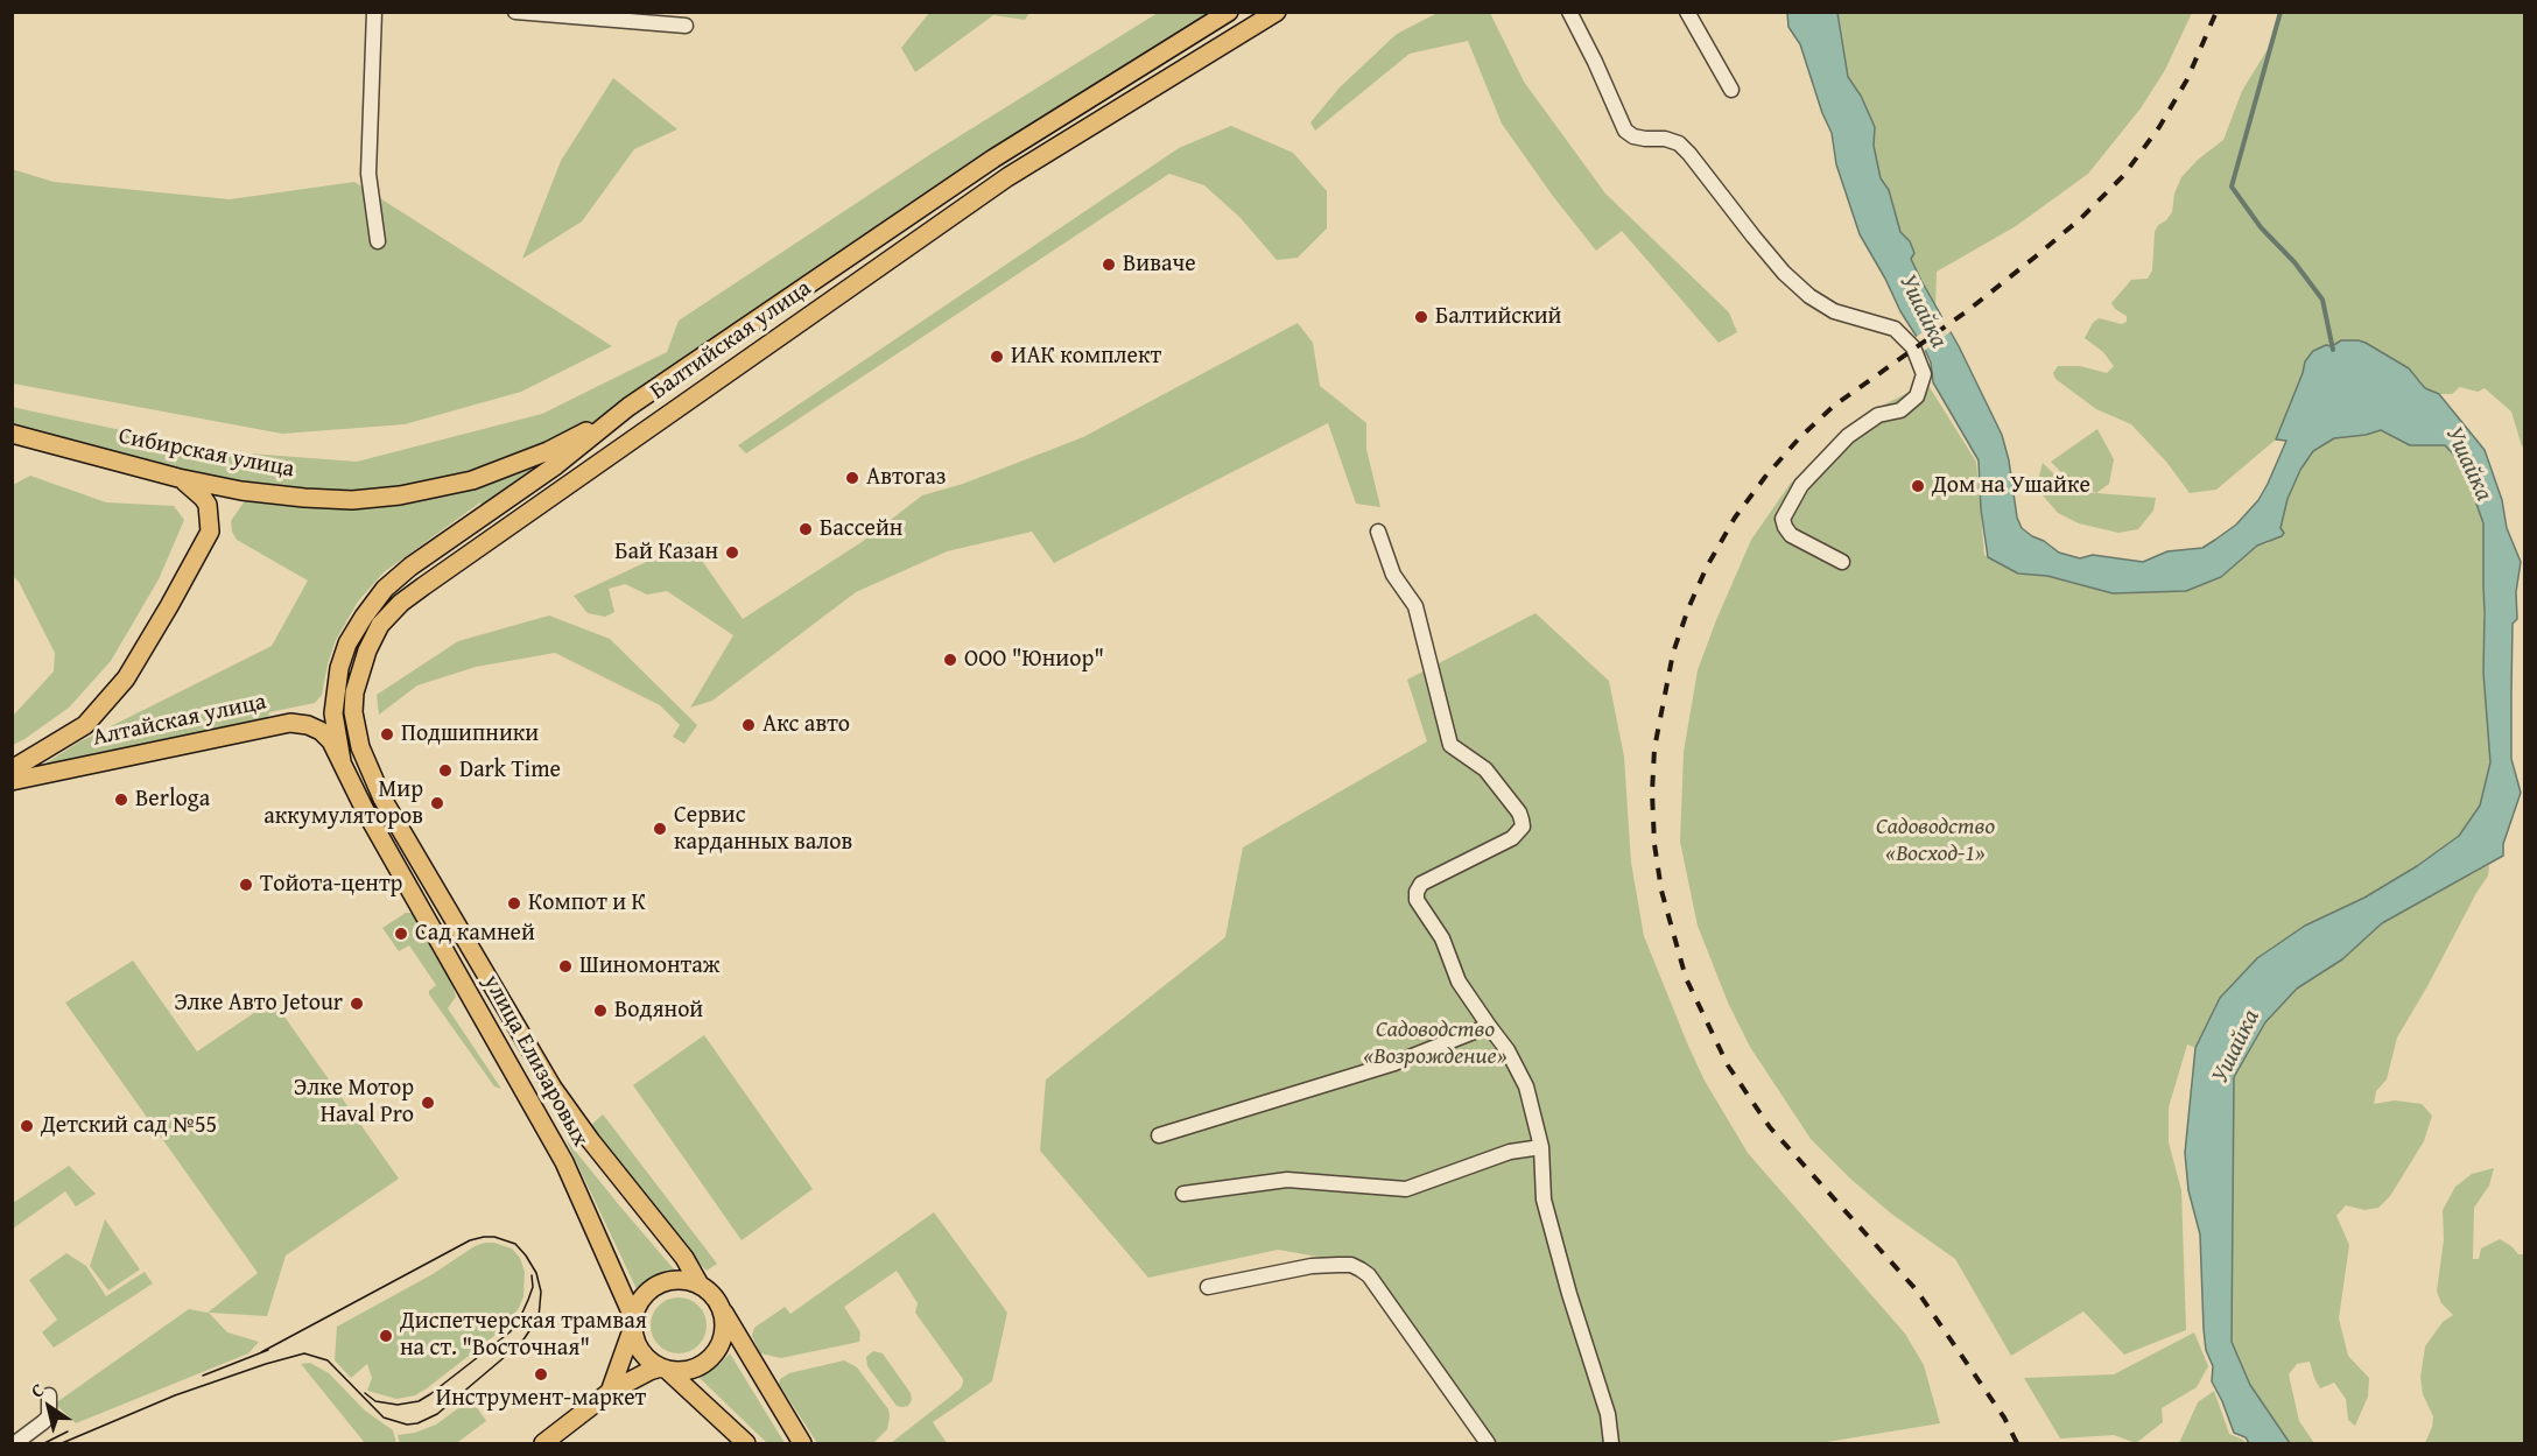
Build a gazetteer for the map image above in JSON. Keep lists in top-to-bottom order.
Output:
{
  "streets": {
    "main road": [
      "Балтийская улица",
      "Сибирская улица",
      "Алтайская улица",
      "улица Елизаровых"
    ]
  },
  "crossings": [
    ["Балтийская улица", "Сибирская улица"],
    ["Балтийская улица", "Алтайская улица"],
    ["Балтийская улица", "улица Елизаровых"],
    ["Алтайская улица", "улица Елизаровых"]
  ],
  "water": ["Ушайка"],
  "parks": ["Садоводство «Восход-1»", "Садоводство «Возрождение»"],
  "places": [
    "Виваче",
    "Балтийский",
    "ИАК комплект",
    "Автогаз",
    "Дом на Ушайке",
    "Бассейн",
    "Бай Казан",
    "ООО \"Юниор\"",
    "Акс авто",
    "Подшипники",
    "Dark Time",
    "Berloga",
    "Мир аккумуляторов",
    "Сервис карданных валов",
    "Тойота-центр",
    "Компот и К",
    "Сад камней",
    "Шиномонтаж",
    "Элке Авто Jetour",
    "Водяной",
    "Элке Мотор Haval Pro",
    "Детский сад №55",
    "Диспетчерская трамвая на ст. \"Восточная\"",
    "Инструмент-маркет"
  ],
  "north": "top left"
}
